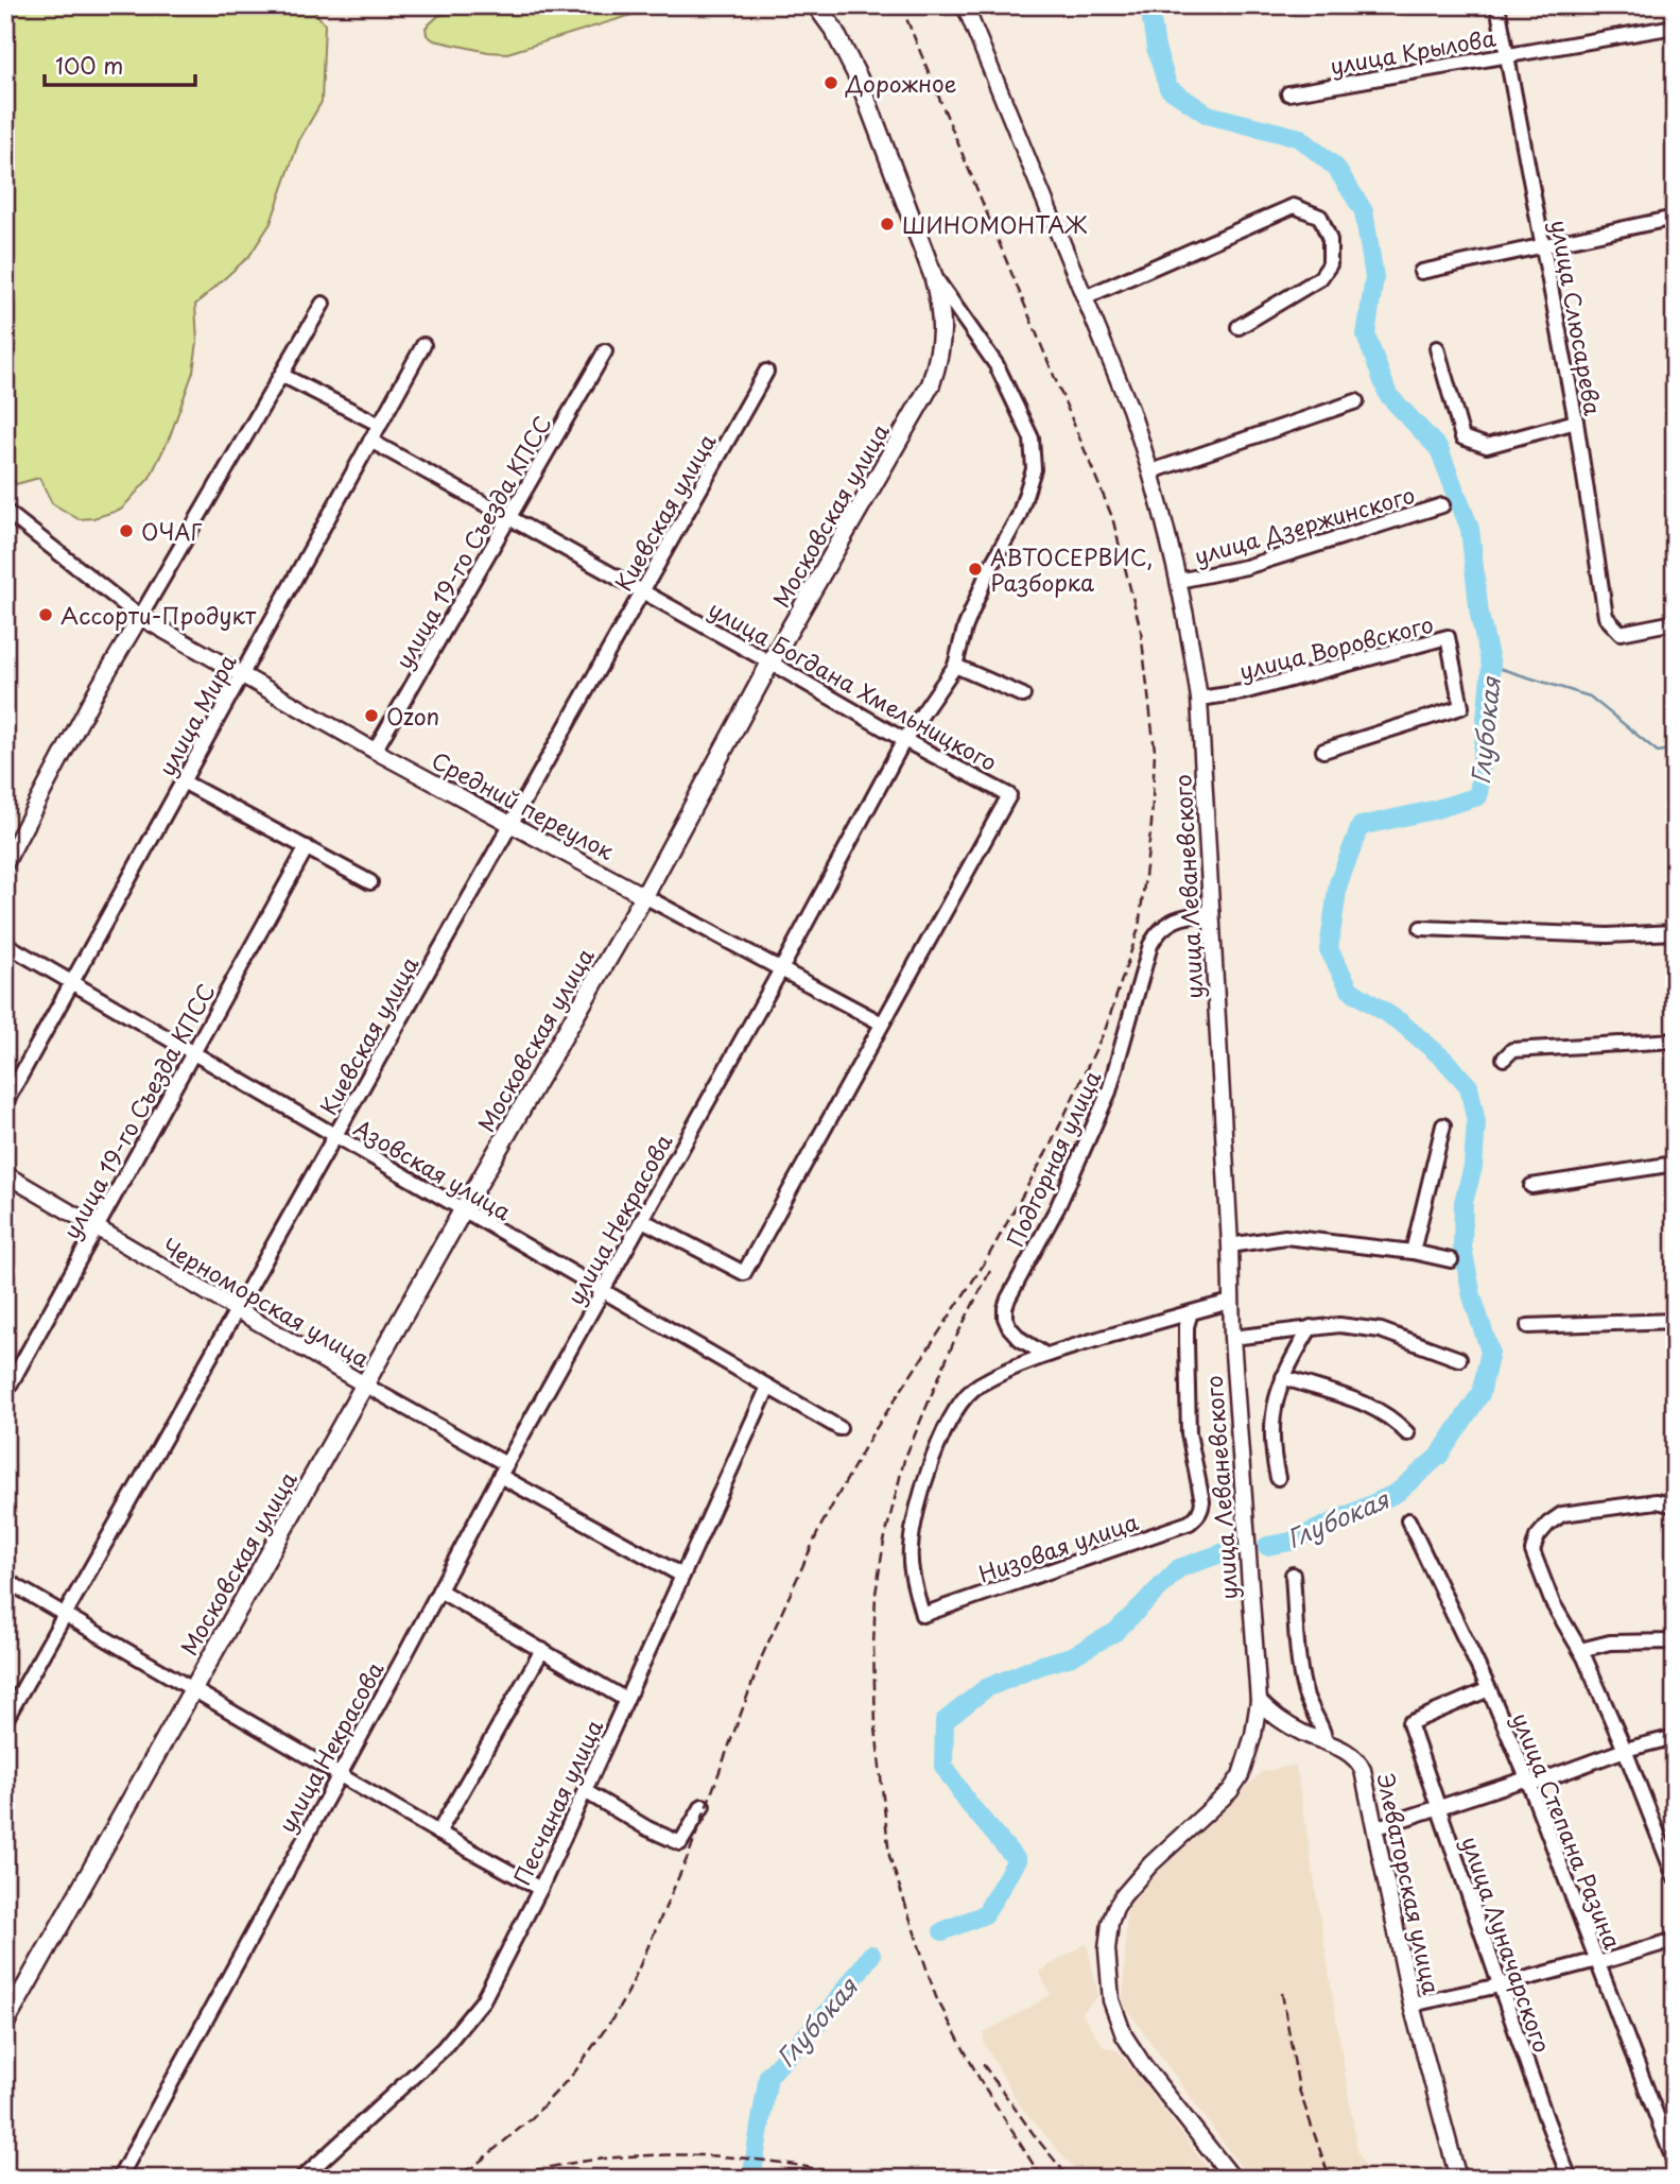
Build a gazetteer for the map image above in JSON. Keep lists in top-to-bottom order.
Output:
{
  "streets": {
    "main road": ["Московская улица"],
    "street": [
      "улица Крылова",
      "улица Слюсарева",
      "Киевская улица",
      "улица Дзержинского",
      "улица 19-го Съезда КПСС",
      "улица Воровского",
      "улица Богдана Хмельницкого",
      "улица Мира",
      "Средний переулок",
      "улица Леваневского",
      "Подгорная улица",
      "Азовская улица",
      "улица Некрасова",
      "Черноморская улица",
      "Низовая улица",
      "Песчаная улица",
      "улица Степана Разина",
      "Элеваторская улица",
      "улица Луначарского"
    ]
  },
  "crossings": [
    ["улица Крылова", "улица Слюсарева"],
    ["Киевская улица", "улица Богдана Хмельницкого"],
    ["Киевская улица", "Средний переулок"],
    ["Киевская улица", "Азовская улица"],
    ["Киевская улица", "Черноморская улица"],
    ["Московская улица", "улица Богдана Хмельницкого"],
    ["Московская улица", "Средний переулок"],
    ["Московская улица", "Азовская улица"],
    ["Московская улица", "улица Некрасова"],
    ["Московская улица", "Черноморская улица"],
    ["улица Дзержинского", "улица Леваневского"],
    ["улица 19-го Съезда КПСС", "улица Богдана Хмельницкого"],
    ["улица 19-го Съезда КПСС", "Средний переулок"],
    ["улица 19-го Съезда КПСС", "Азовская улица"],
    ["улица 19-го Съезда КПСС", "Черноморская улица"],
    ["улица Воровского", "улица Леваневского"],
    ["улица Богдана Хмельницкого", "улица Мира"],
    ["улица Богдана Хмельницкого", "Средний переулок"],
    ["улица Богдана Хмельницкого", "улица Некрасова"],
    ["улица Мира", "Средний переулок"],
    ["улица Мира", "Азовская улица"],
    ["Средний переулок", "улица Некрасова"],
    ["улица Леваневского", "Подгорная улица"],
    ["улица Леваневского", "Низовая улица"],
    ["улица Леваневского", "Элеваторская улица"],
    ["Подгорная улица", "Низовая улица"],
    ["Азовская улица", "улица Некрасова"],
    ["Азовская улица", "Песчаная улица"],
    ["улица Некрасова", "Черноморская улица"],
    ["Черноморская улица", "Песчаная улица"],
    ["улица Степана Разина", "улица Луначарского"]
  ],
  "water": ["Глубокая"],
  "places": [
    "Дорожное",
    "ШИНОМОНТАЖ",
    "ОЧАГ",
    "АВТОСЕРВИС, Разборка",
    "Ассорти-Продукт",
    "Ozon"
  ],
  "scale_bar": "100 m"
}
